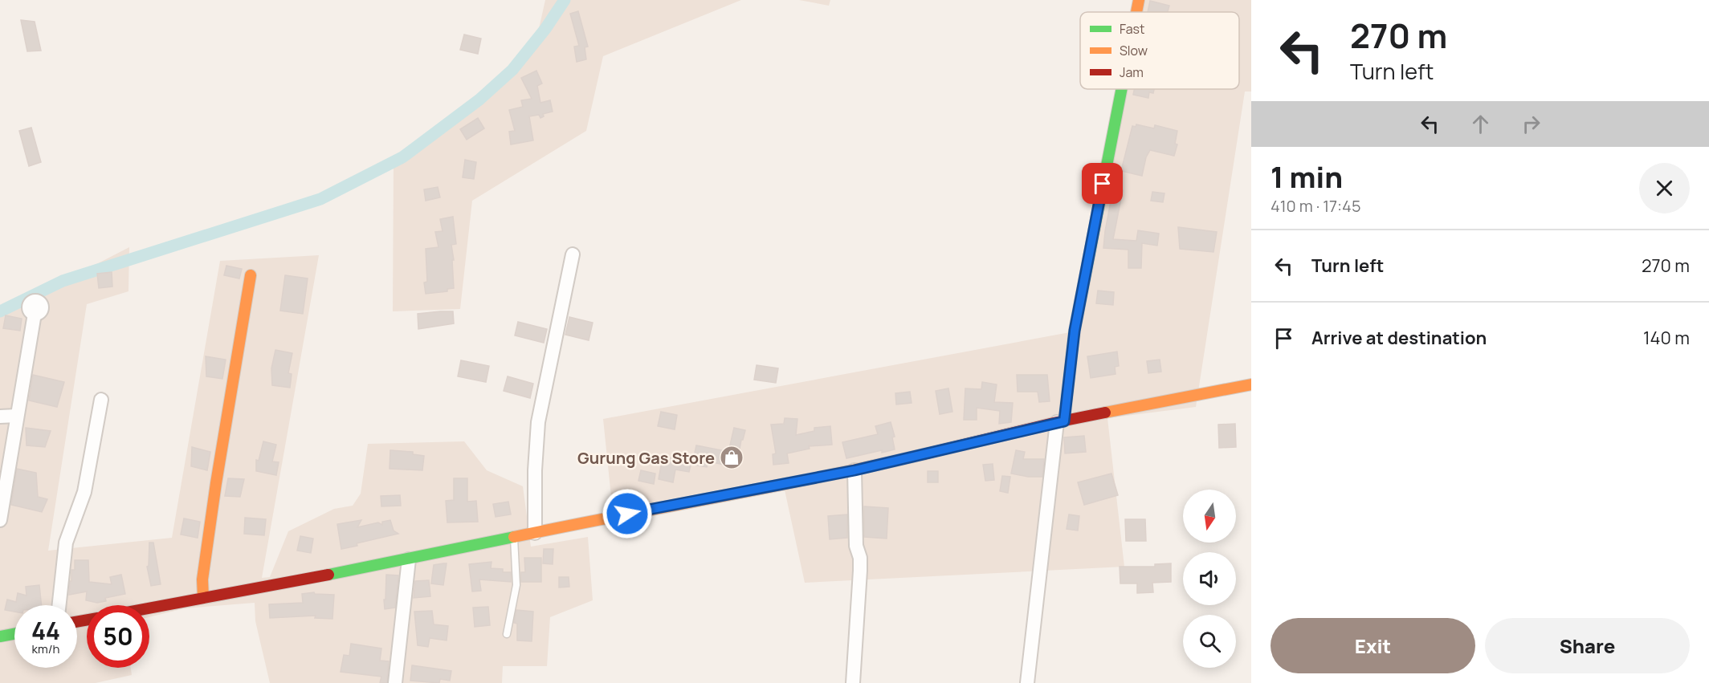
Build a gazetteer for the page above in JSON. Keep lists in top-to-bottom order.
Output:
{
  "places": {
    "shop": ["Gurung Gas Store"]
  },
  "legend": ["Fast", "Slow", "Jam"],
  "north": "bottom",
  "page": {
    "turn": ["270 m", "Turn left"],
    "heading": ["1 min", "410 m · 17:45"],
    "list": [
      {
        "name": "Turn left",
        "value": "270 m"
      },
      {
        "name": "Arrive at destination",
        "value": "140 m"
      }
    ],
    "speed": "44 km/h",
    "limit": "50",
    "buttons": ["Exit", "Share"]
  }
}
